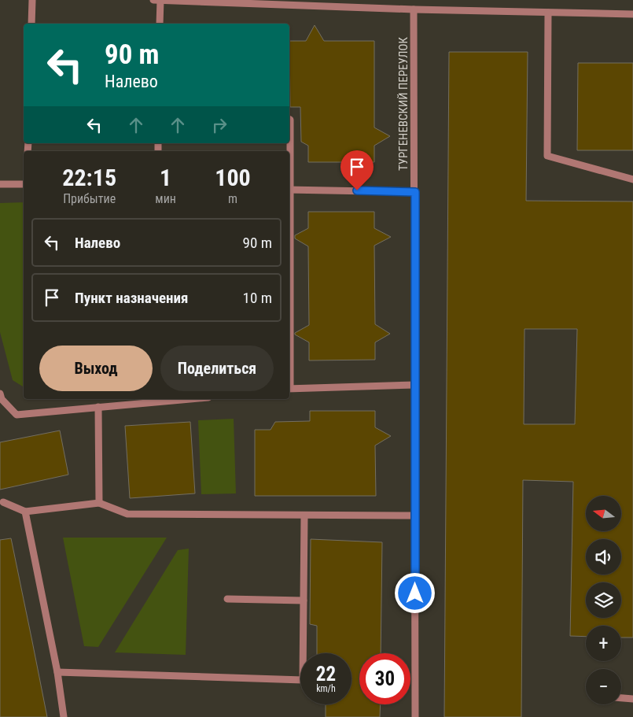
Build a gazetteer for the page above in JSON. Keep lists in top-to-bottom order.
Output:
{
  "streets": {
    "street": ["ТУРГЕНЕВСКИЙ ПЕРЕУЛОК"]
  },
  "north": "left",
  "page": {
    "turn": ["90 m", "Налево"],
    "eta": [
      "22:15",
      "Прибытие",
      "1",
      "мин",
      "100",
      "m"
    ],
    "list": [
      {
        "name": "Налево",
        "value": "90 m"
      },
      {
        "name": "Пункт назначения",
        "value": "10 m"
      }
    ],
    "buttons": ["Выход", "Поделиться"],
    "map_buttons": ["+", "−"],
    "speed": "22 km/h",
    "limit": "30"
  }
}
